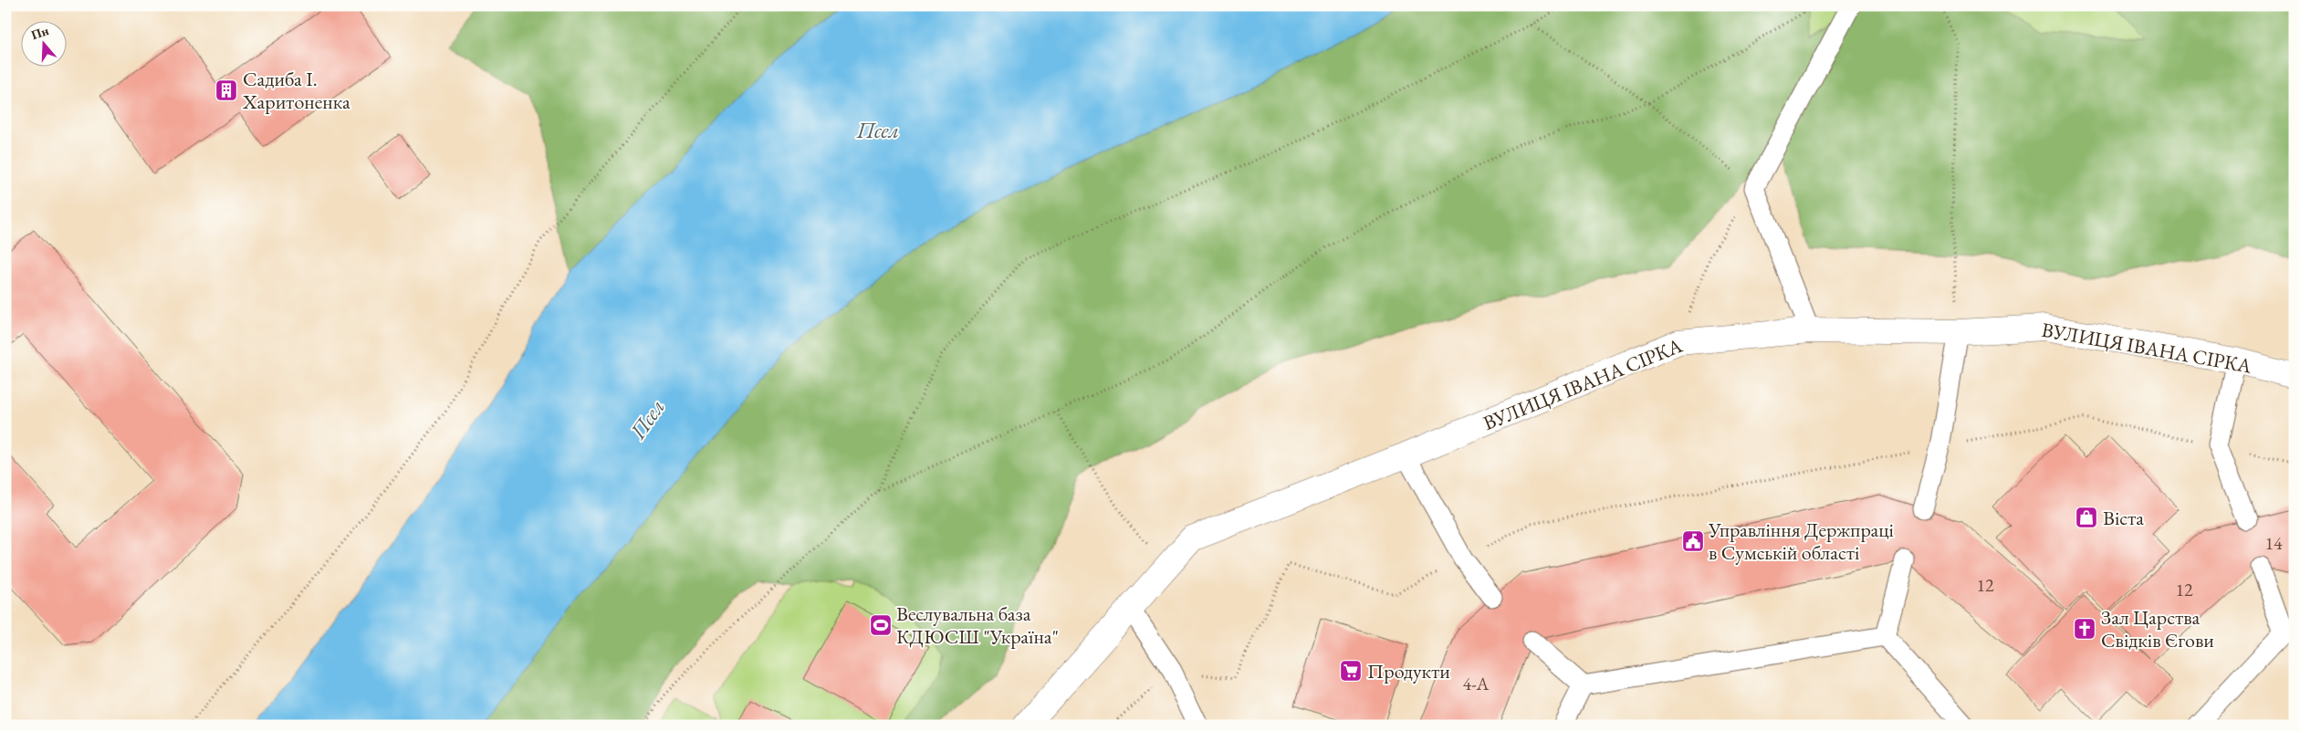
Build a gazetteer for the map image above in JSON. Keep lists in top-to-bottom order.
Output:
{
  "streets": {
    "street": ["ВУЛИЦЯ ІВАНА СІРКА"]
  },
  "water": ["Псел"],
  "places": {
    "building": ["Садиба І. Харитоненка"],
    "shop": ["Віста"],
    "public building": ["Управління Держпраці в Сумській області"],
    "sports": ["Веслувальна база КДЮСШ \"Україна\""],
    "church": ["Зал Царства Свідків Єгови"],
    "supermarket": ["Продукти"]
  },
  "house_numbers": [
    "14",
    "12",
    "12",
    "4-А"
  ],
  "north": "top"
}
